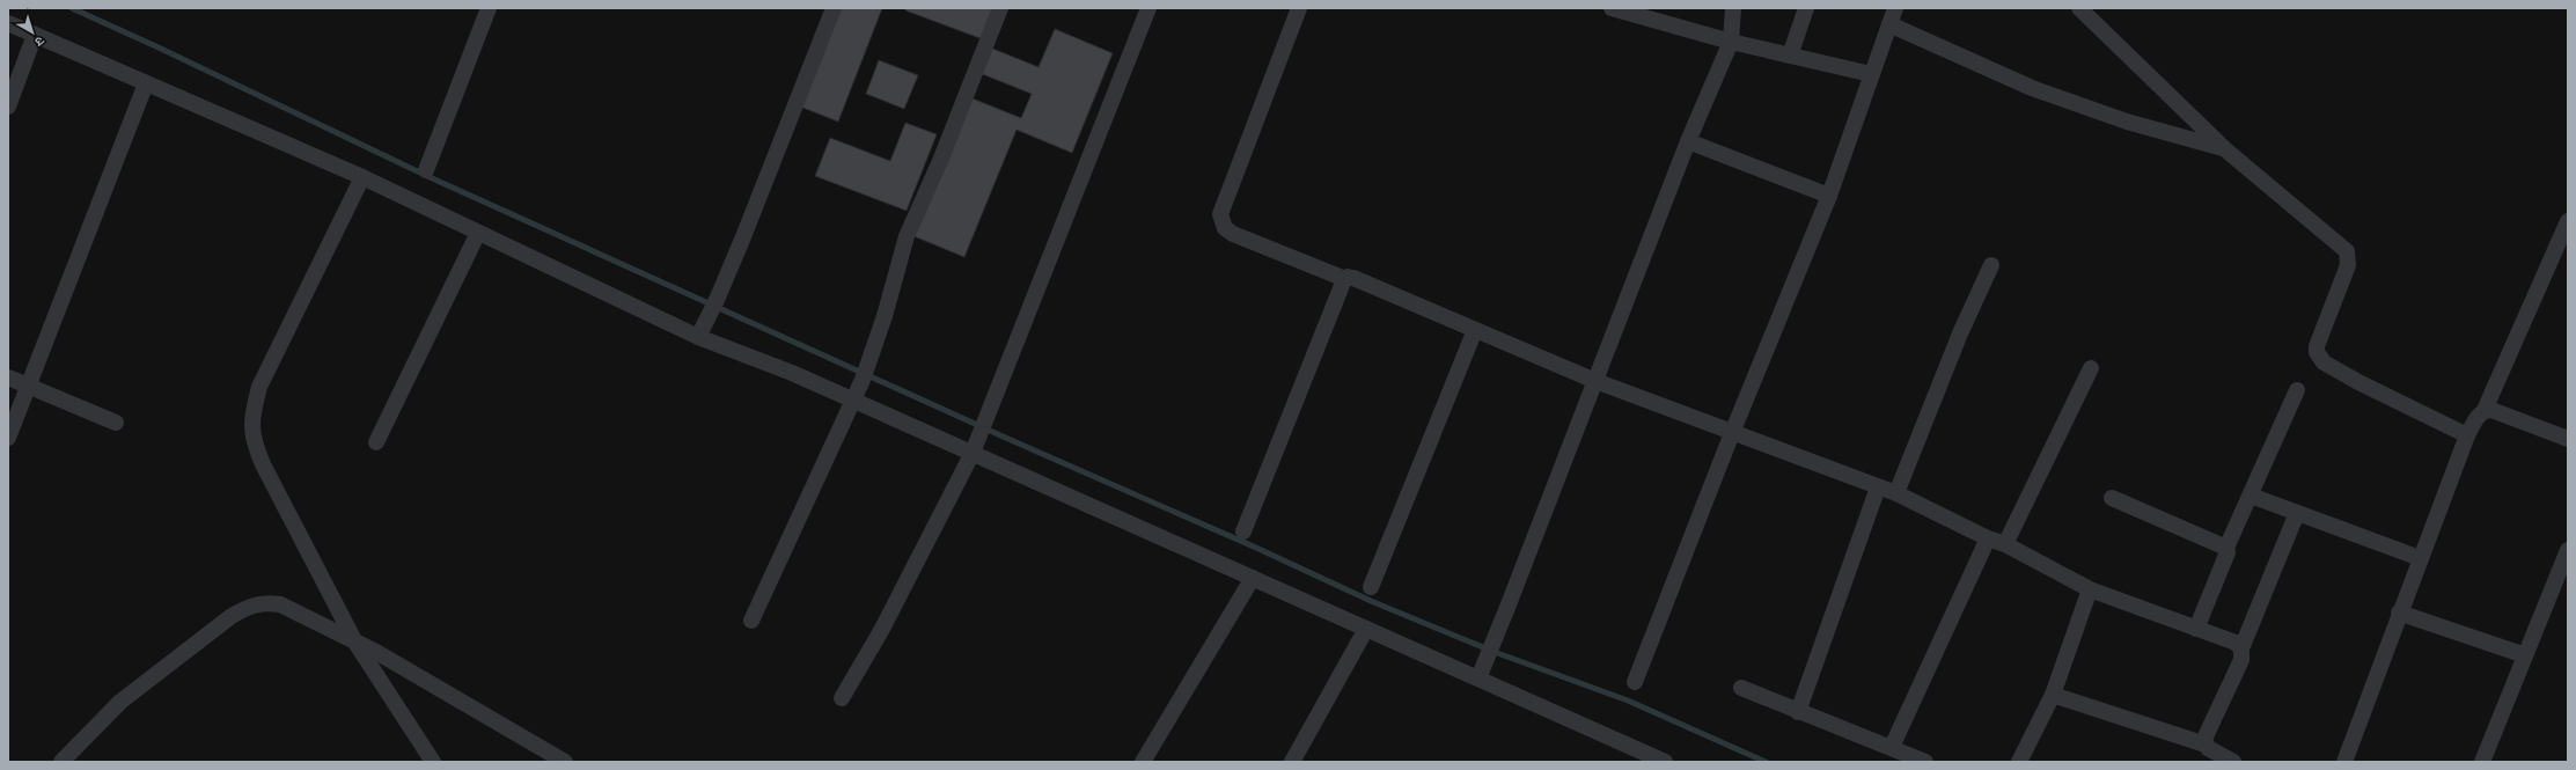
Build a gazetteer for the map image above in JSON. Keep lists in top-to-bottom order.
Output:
{
  "north": "bottom right"
}
